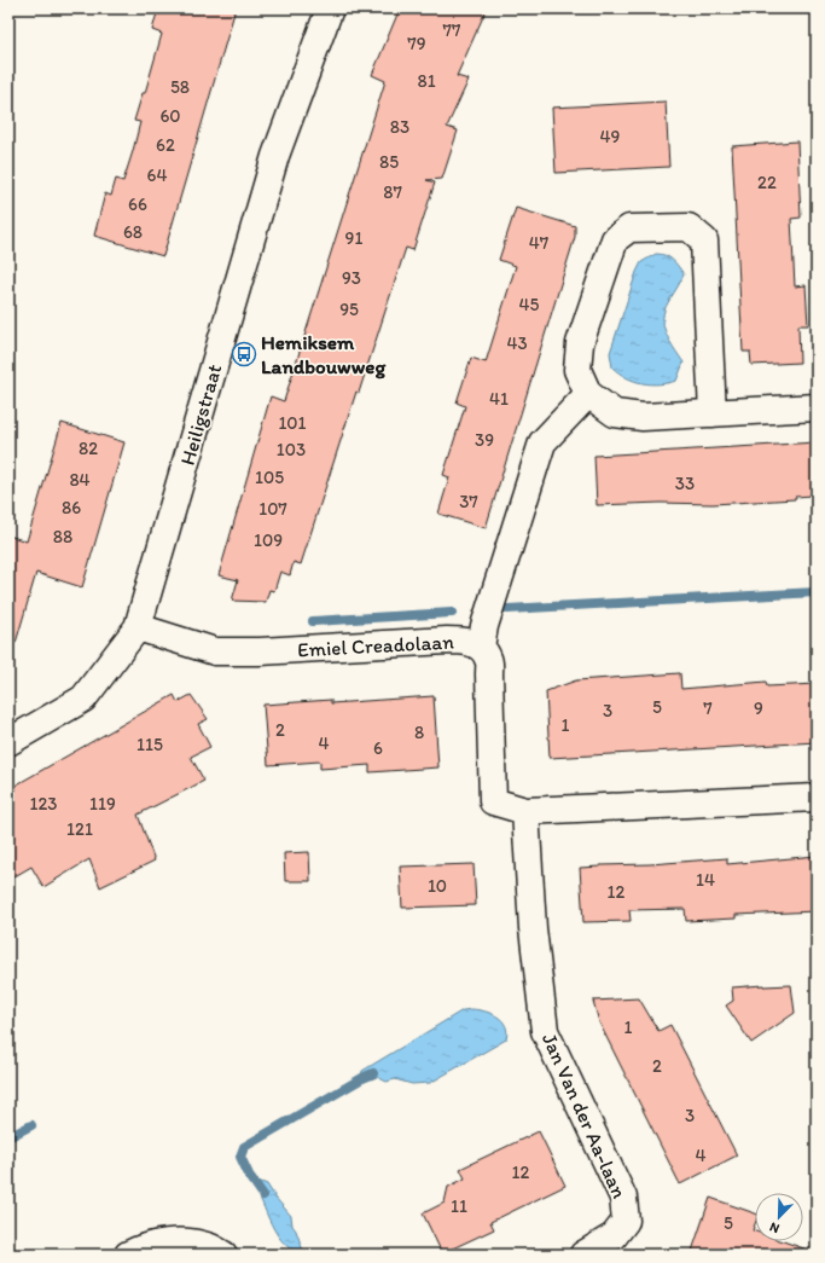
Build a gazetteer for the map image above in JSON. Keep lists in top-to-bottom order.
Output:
{
  "streets": {
    "street": ["Heiligstraat", "Emiel Creadolaan", "Jan Van der Aa-laan"]
  },
  "crossings": [
    ["Heiligstraat", "Emiel Creadolaan"],
    ["Emiel Creadolaan", "Jan Van der Aa-laan"]
  ],
  "places": {
    "bus stop": ["Hemiksem Landbouwweg"]
  },
  "house_numbers": [
    "77",
    "79",
    "81",
    "58",
    "60",
    "83",
    "49",
    "62",
    "85",
    "64",
    "22",
    "87",
    "66",
    "68",
    "91",
    "47",
    "93",
    "45",
    "95",
    "43",
    "41",
    "101",
    "39",
    "82",
    "103",
    "105",
    "84",
    "33",
    "37",
    "86",
    "107",
    "88",
    "109",
    "5",
    "7",
    "9",
    "3",
    "1",
    "2",
    "8",
    "4",
    "115",
    "6",
    "123",
    "119",
    "121",
    "14",
    "10",
    "12",
    "1",
    "2",
    "3",
    "4",
    "12",
    "11",
    "5"
  ],
  "north": "bottom left"
}
